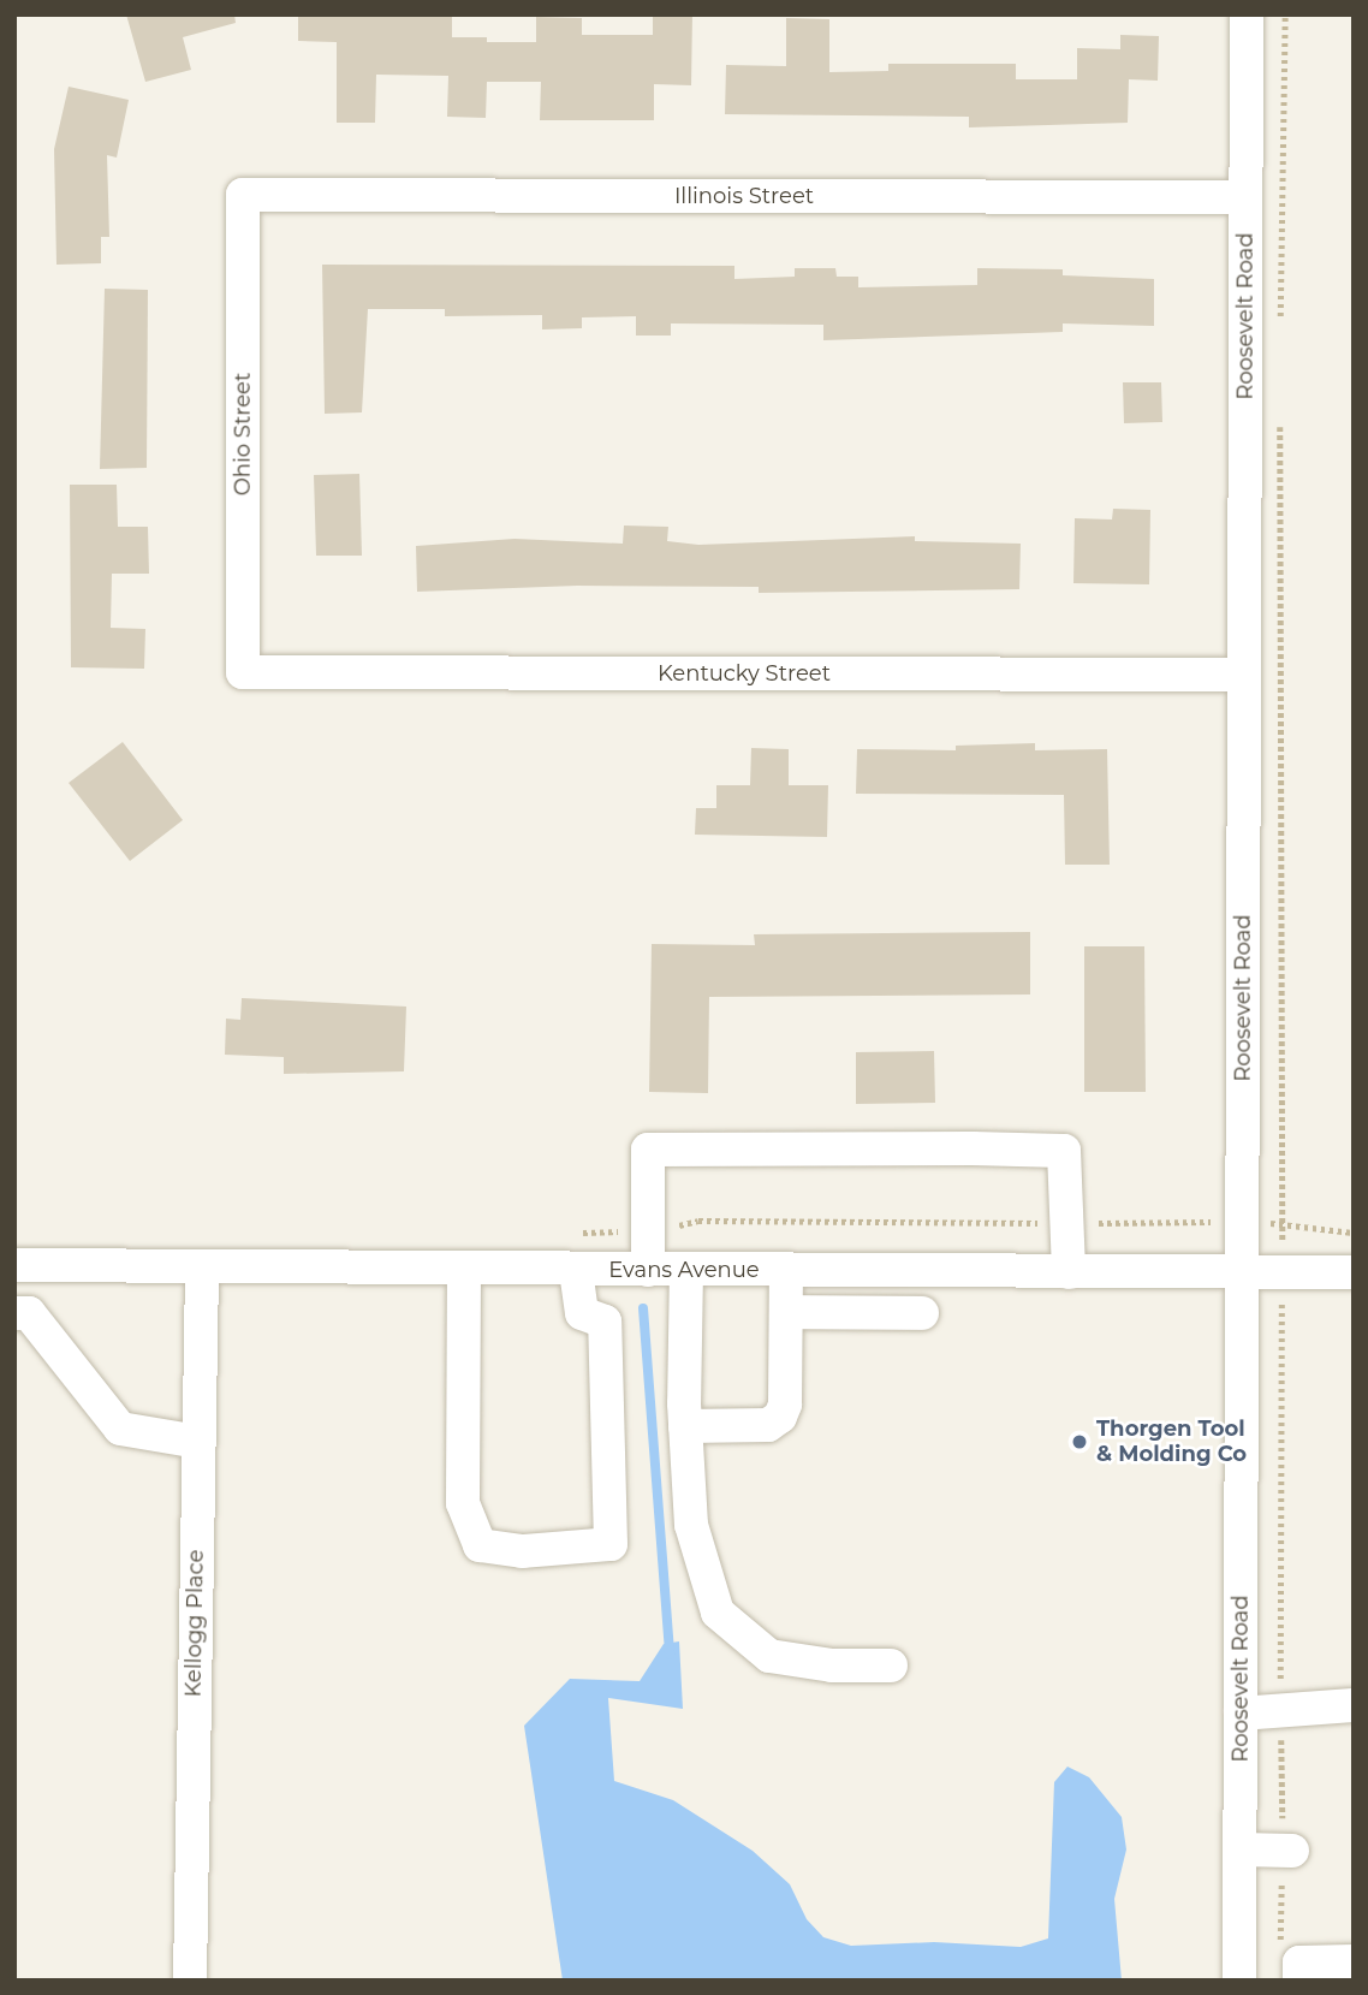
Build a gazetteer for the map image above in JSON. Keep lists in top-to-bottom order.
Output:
{
  "streets": {
    "street": [
      "Illinois Street",
      "Roosevelt Road",
      "Ohio Street",
      "Kentucky Street",
      "Evans Avenue",
      "Kellogg Place"
    ]
  },
  "crossings": [
    ["Illinois Street", "Roosevelt Road"],
    ["Illinois Street", "Ohio Street"],
    ["Roosevelt Road", "Kentucky Street"],
    ["Roosevelt Road", "Evans Avenue"],
    ["Ohio Street", "Kentucky Street"],
    ["Evans Avenue", "Kellogg Place"]
  ],
  "places": ["Thorgen Tool & Molding Co"]
}
